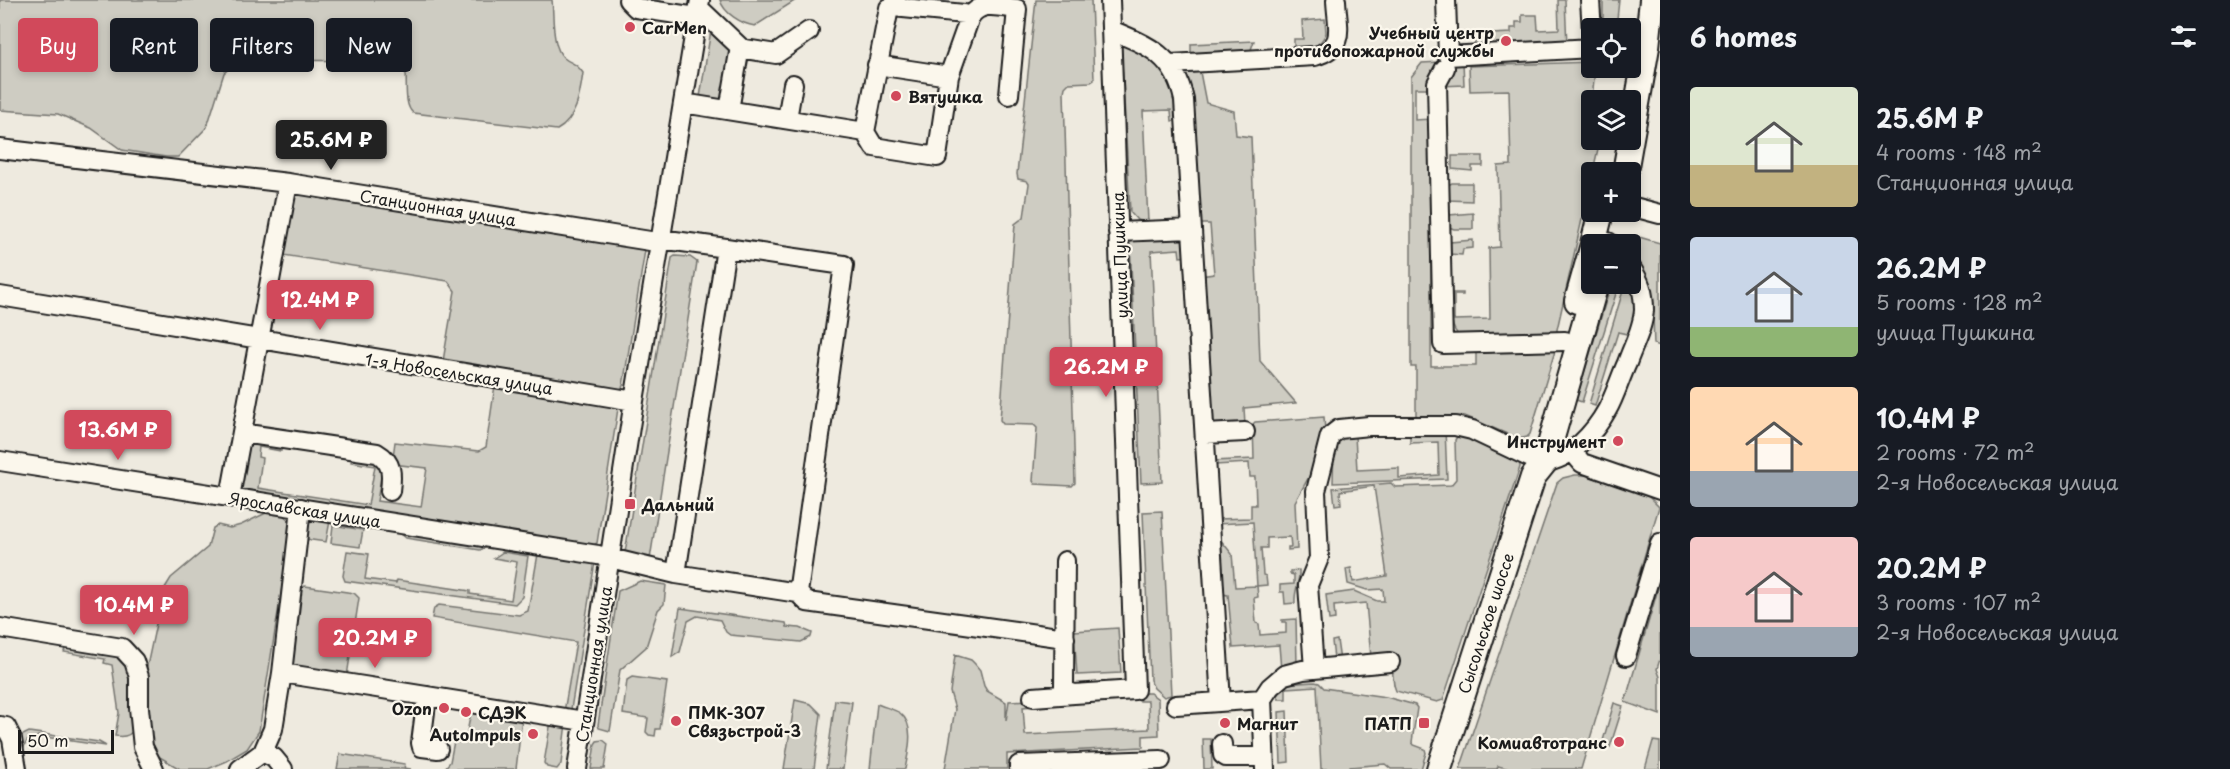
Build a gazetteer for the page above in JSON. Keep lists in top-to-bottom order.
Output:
{
  "streets": {
    "main road": ["Сысольское шоссе"],
    "street": [
      "Станционная улица",
      "улица Пушкина",
      "1-я Новосельская улица",
      "Ярославская улица"
    ]
  },
  "crossings": [
    ["Станционная улица", "1-я Новосельская улица"],
    ["Станционная улица", "Ярославская улица"]
  ],
  "places": {
    "other": [
      "CarMen",
      "Учебный центр противопожарной службы",
      "Вятушка",
      "Инструмент",
      "Ozon",
      "СДЭК",
      "ПМК-307 Связьстрой-3",
      "Магнит",
      "AutoImpuls",
      "Комиавтотранс"
    ],
    "transit": ["Дальний", "ПАТП"]
  },
  "scale_bar": "50 m",
  "page": {
    "heading": "6 homes",
    "map_buttons": ["+", "−"],
    "chip": [
      "Buy",
      "Rent",
      "Filters",
      "New"
    ],
    "list": [
      {
        "name": "25.6M ₽",
        "note": "4 rooms · 148 m² · Станционная улица"
      },
      {
        "name": "26.2M ₽",
        "note": "5 rooms · 128 m² · улица Пушкина"
      },
      {
        "name": "10.4M ₽",
        "note": "2 rooms · 72 m² · 2-я Новосельская улица"
      },
      {
        "name": "20.2M ₽",
        "note": "3 rooms · 107 m² · 2-я Новосельская улица"
      }
    ],
    "price": [
      "25.6M ₽",
      "12.4M ₽",
      "26.2M ₽",
      "13.6M ₽",
      "10.4M ₽",
      "20.2M ₽"
    ],
    "scale": "50 m"
  }
}
